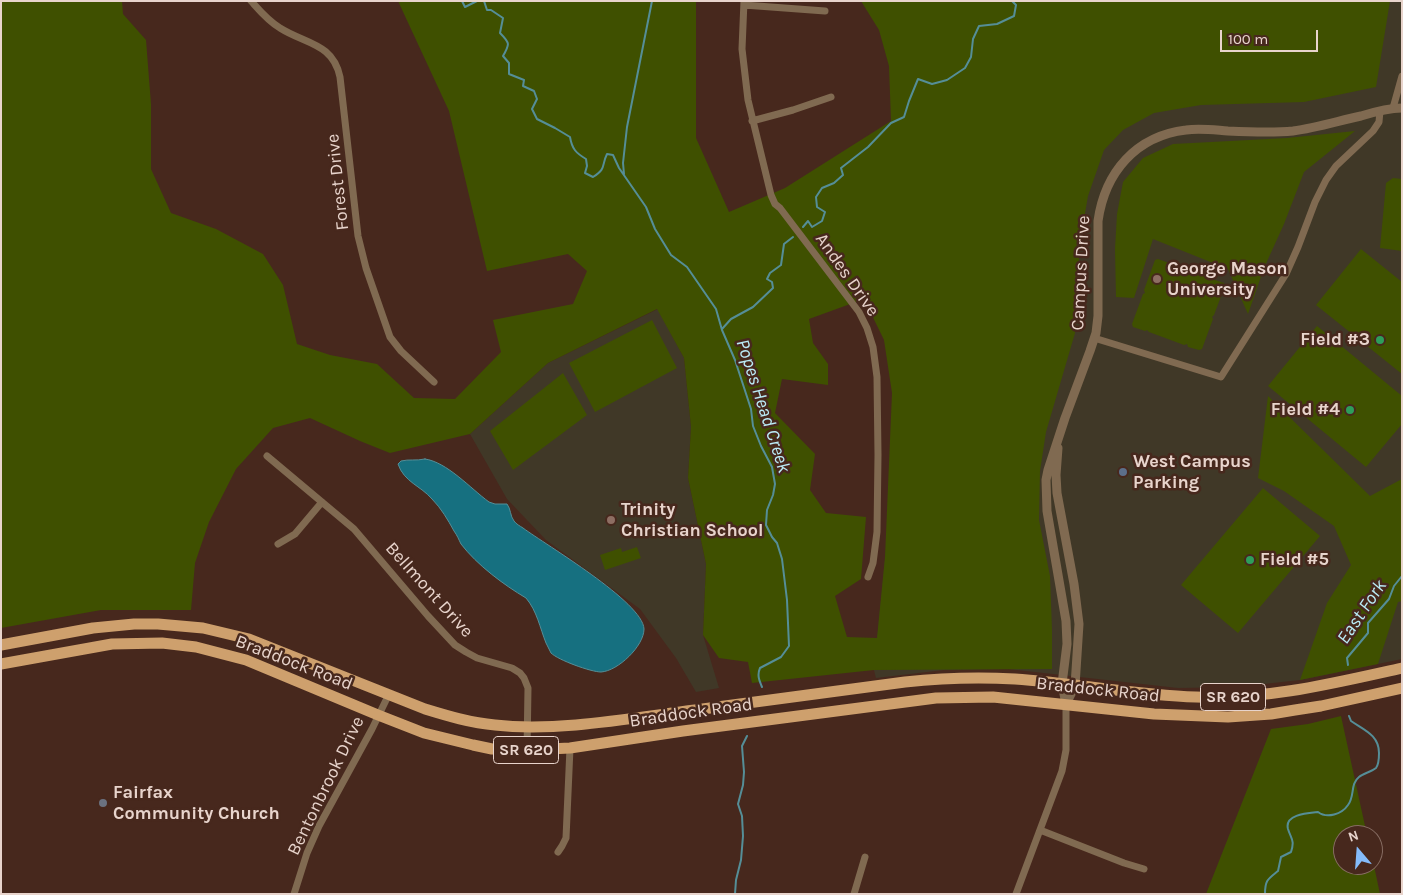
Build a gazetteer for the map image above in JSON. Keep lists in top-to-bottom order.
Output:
{
  "streets": {
    "main road": ["Braddock Road", "SR 620"],
    "street": [
      "Forest Drive",
      "Campus Drive",
      "Andes Drive",
      "Bellmont Drive",
      "Bentonbrook Drive"
    ]
  },
  "crossings": [
    ["Campus Drive", "Braddock Road"],
    ["Bellmont Drive", "Braddock Road"],
    ["Braddock Road", "Bentonbrook Drive"]
  ],
  "water": ["Popes Head Creek", "East Fork"],
  "places": [
    "George Mason University",
    "Field #3",
    "Field #4",
    "West Campus Parking",
    "Trinity Christian School",
    "Field #5",
    "Fairfax Community Church"
  ],
  "scale_bar": "100 m",
  "north": "top"
}
